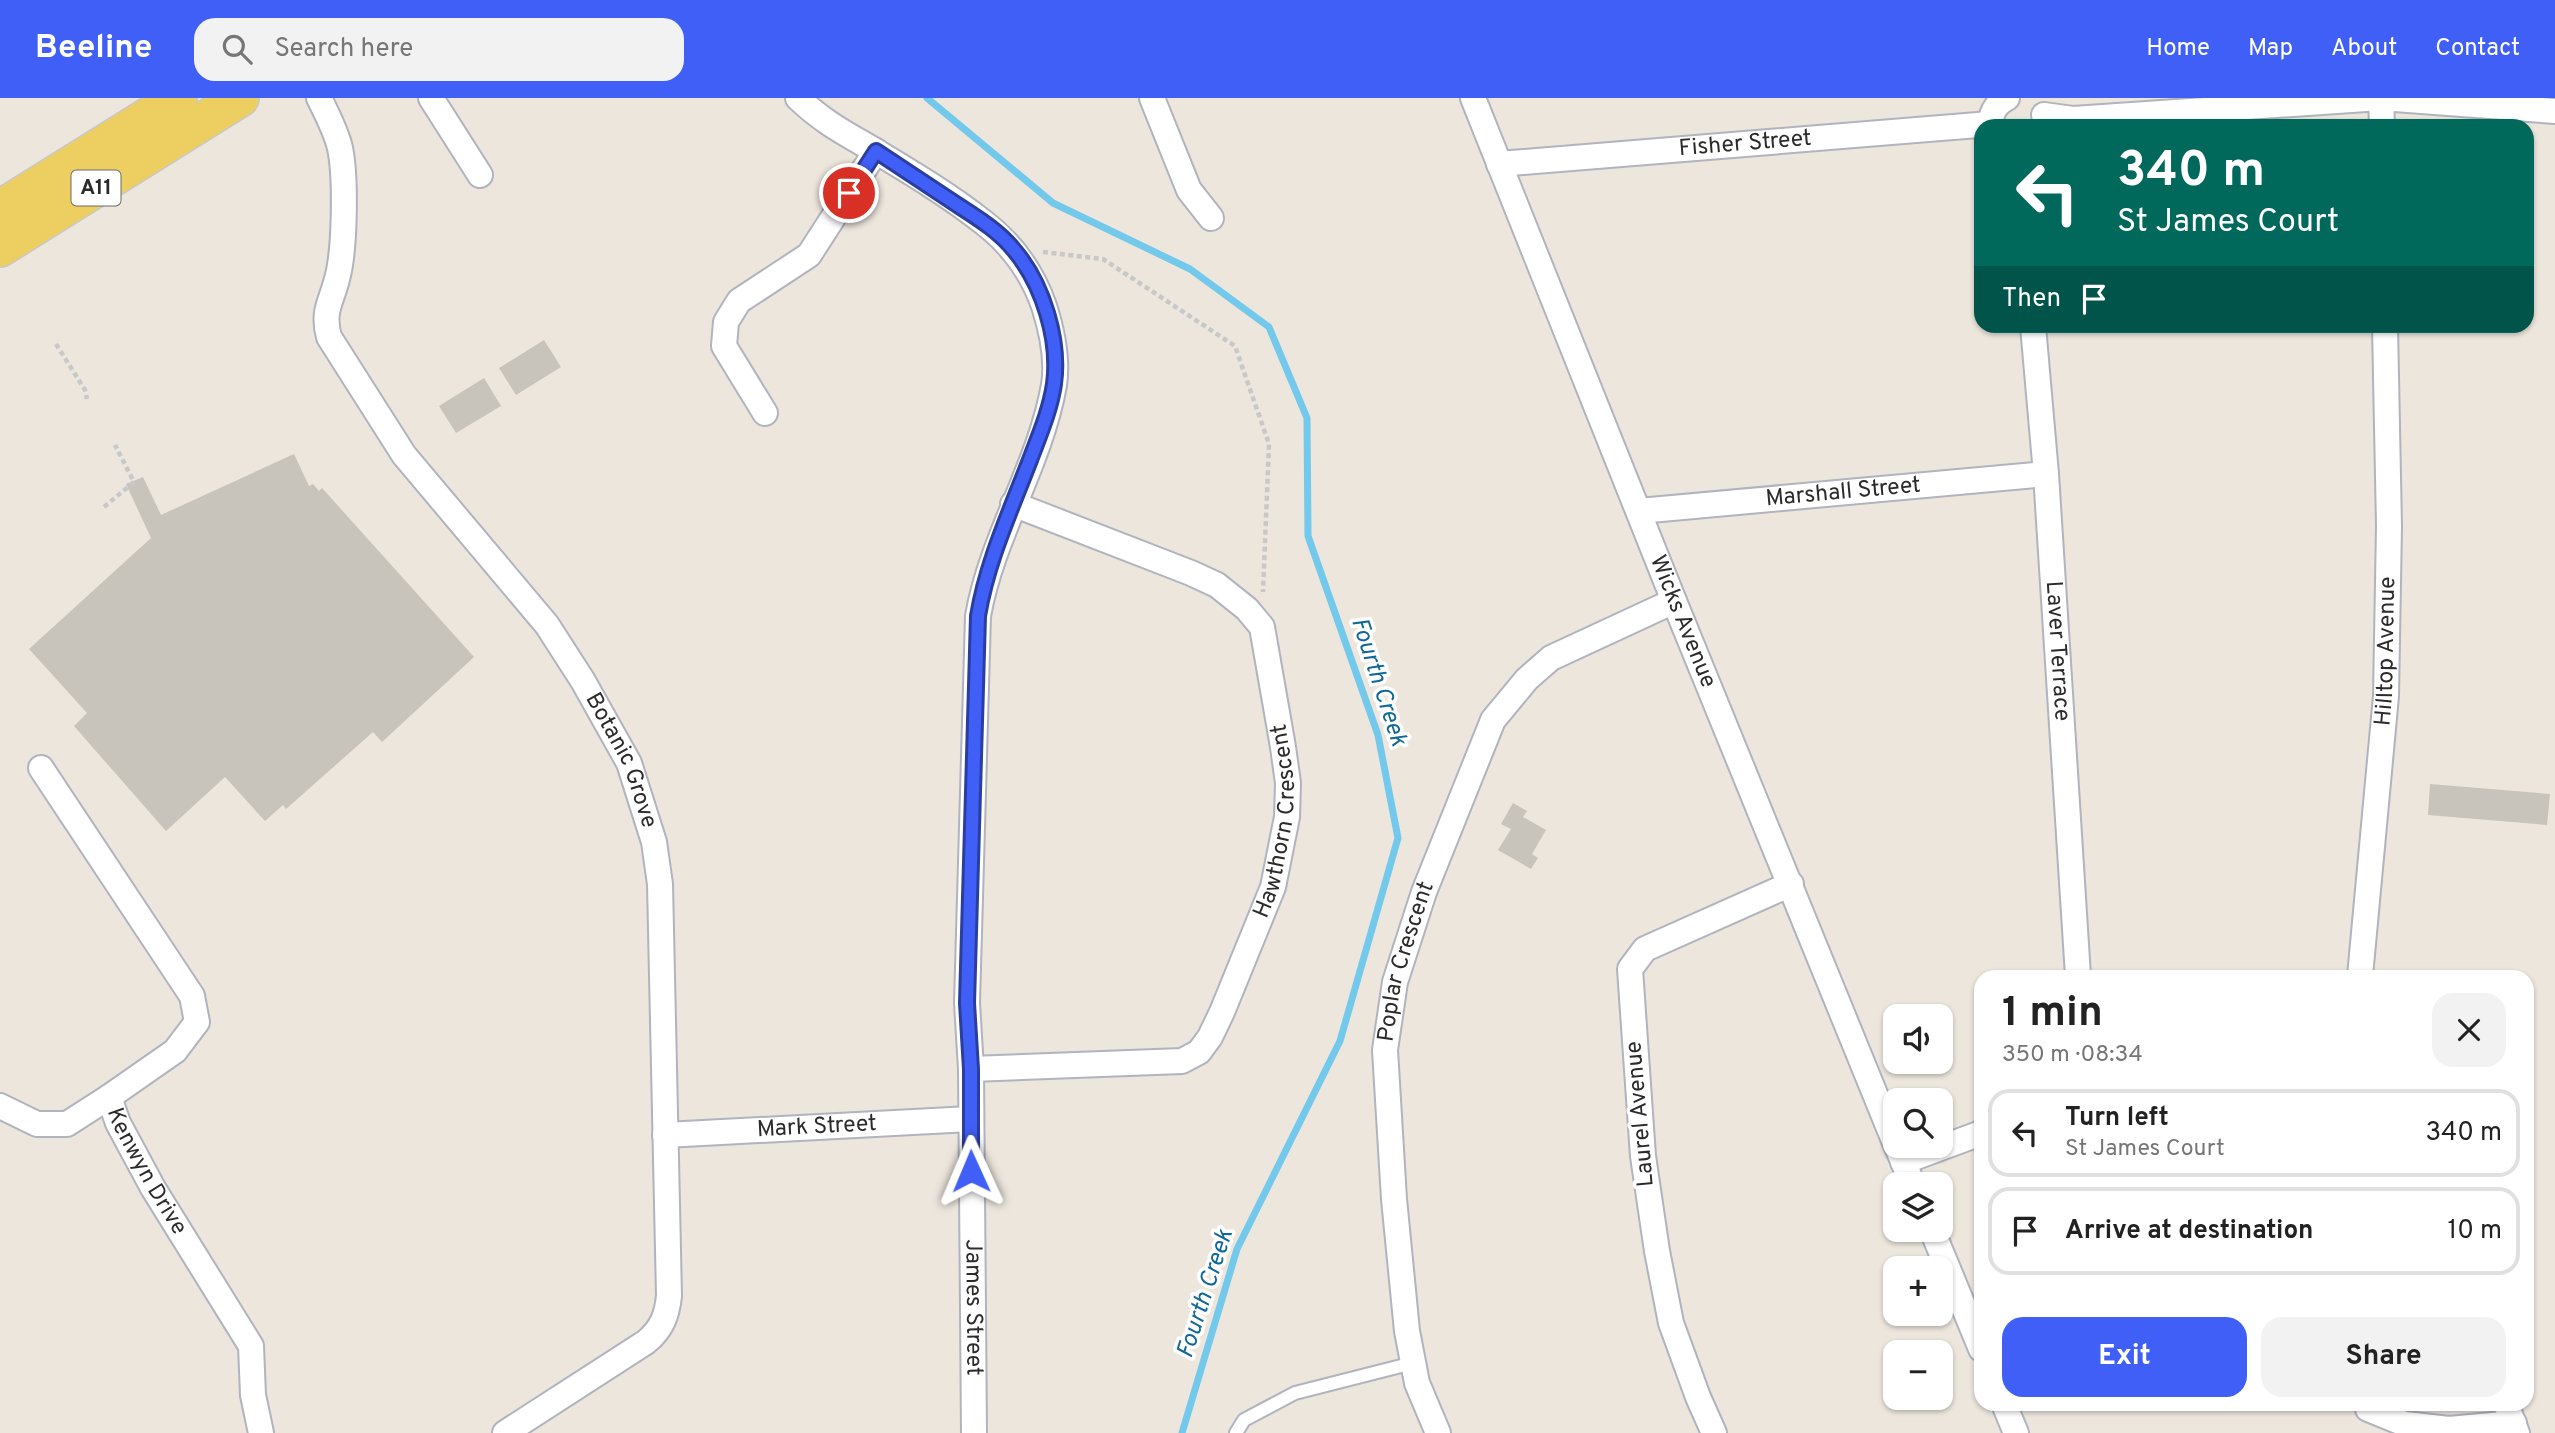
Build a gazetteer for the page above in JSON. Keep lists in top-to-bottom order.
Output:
{
  "streets": {
    "main road": ["A11"],
    "street": [
      "Fisher Street",
      "Marshall Street",
      "Wicks Avenue",
      "Laver Terrace",
      "Hilltop Avenue",
      "Botanic Grove",
      "Hawthorn Crescent",
      "Poplar Crescent",
      "Laurel Avenue",
      "Mark Street",
      "Kenwyn Drive",
      "James Street"
    ]
  },
  "crossings": [
    ["Fisher Street", "Wicks Avenue"],
    ["Marshall Street", "Wicks Avenue"],
    ["Marshall Street", "Laver Terrace"],
    ["Wicks Avenue", "Poplar Crescent"],
    ["Wicks Avenue", "Laurel Avenue"],
    ["Botanic Grove", "Mark Street"],
    ["Hawthorn Crescent", "James Street"],
    ["Mark Street", "James Street"]
  ],
  "water": ["Fourth Creek"],
  "page": {
    "header": "Beeline",
    "search": "Search here",
    "nav": [
      "Home",
      "Map",
      "About",
      "Contact"
    ],
    "turn": ["340 m", "St James Court"],
    "then": "Then",
    "heading": ["1 min", "350 m · 08:34"],
    "map_buttons": ["+", "−"],
    "list": [
      {
        "name": "Turn left",
        "note": "St James Court",
        "value": "340 m"
      },
      {
        "name": "Arrive at destination",
        "value": "10 m"
      }
    ],
    "buttons": ["Exit", "Share"]
  }
}
